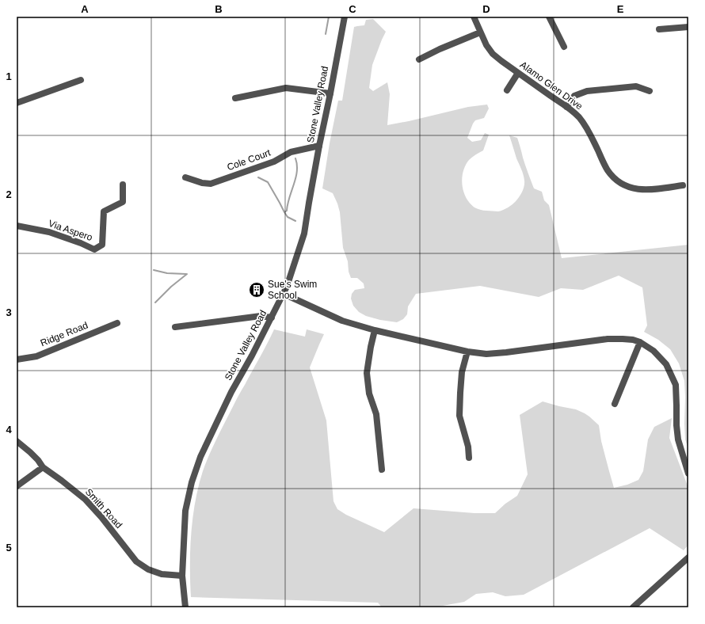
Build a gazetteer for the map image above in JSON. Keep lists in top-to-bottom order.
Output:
{
  "streets": {
    "street": [
      "Alamo Glen Drive",
      "Stone Valley Road",
      "Cole Court",
      "Via Aspero",
      "Ridge Road",
      "Smith Road"
    ]
  },
  "crossings": [
    ["Stone Valley Road", "Cole Court"],
    ["Stone Valley Road", "Smith Road"]
  ],
  "places": {
    "building": ["Sue's Swim School"]
  },
  "grid": {
    "columns": [
      "A",
      "B",
      "C",
      "D",
      "E"
    ],
    "rows": [
      "1",
      "2",
      "3",
      "4",
      "5"
    ]
  }
}
